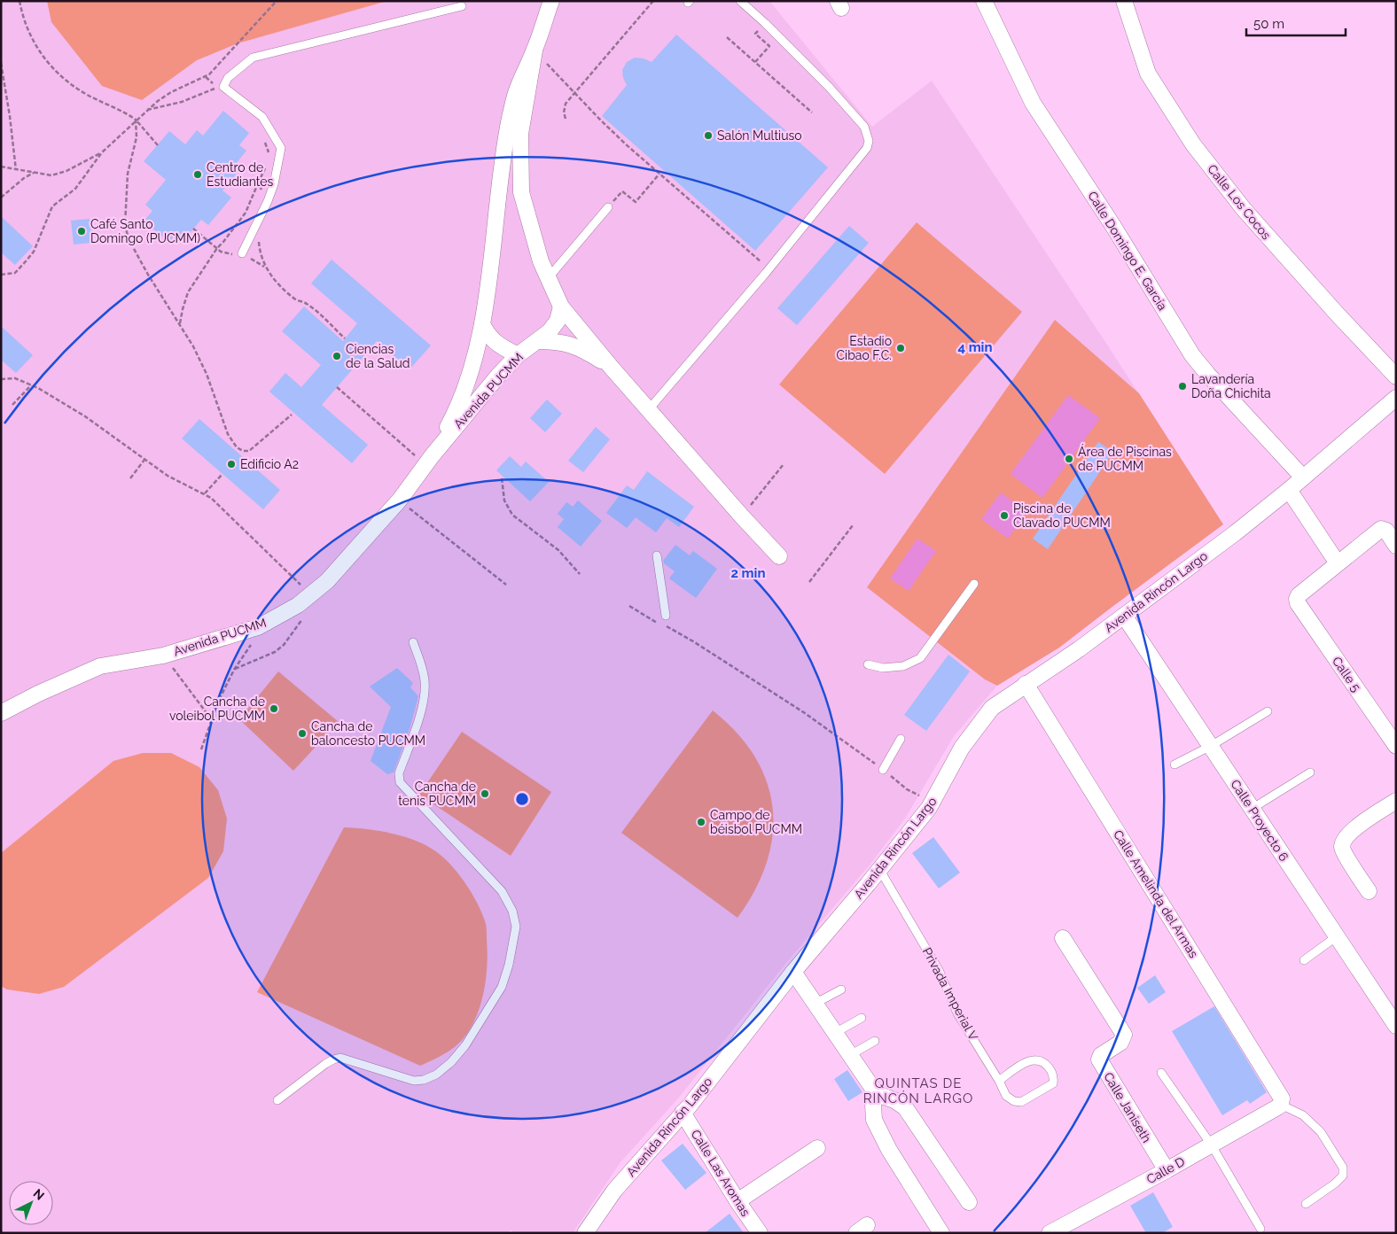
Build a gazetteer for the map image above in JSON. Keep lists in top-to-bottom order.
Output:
{
  "streets": {
    "street": [
      "Calle Los Cocos",
      "Calle Domingo E. García",
      "Avenida PUCMM",
      "Avenida Rincón Largo",
      "Calle 5",
      "Calle Proyecto 6",
      "Calle Amelinda del Armas",
      "Calle Janiseth",
      "Calle D",
      "Calle Las Aromas"
    ],
    "lane": ["Privada Imperial V"]
  },
  "crossings": [
    ["Calle Domingo E. García", "Avenida Rincón Largo"],
    ["Avenida Rincón Largo", "Calle Proyecto 6"],
    ["Avenida Rincón Largo", "Calle Amelinda del Armas"],
    ["Avenida Rincón Largo", "Privada Imperial V"],
    ["Avenida Rincón Largo", "Calle Las Aromas"],
    ["Calle Amelinda del Armas", "Calle D"],
    ["Calle Janiseth", "Calle D"]
  ],
  "districts": ["QUINTAS DE RINCÓN LARGO"],
  "places": [
    "Salón Multiuso",
    "Centro de Estudiantes",
    "Café Santo Domingo (PUCMM)",
    "Estadio Cibao F.C.",
    "Ciencias de la Salud",
    "Lavandería Doña Chichita",
    "Área de Piscinas de PUCMM",
    "Edificio A2",
    "Piscina de Clavado PUCMM",
    "Cancha de voleibol PUCMM",
    "Cancha de baloncesto PUCMM",
    "Cancha de tenis PUCMM",
    "Campo de béisbol PUCMM"
  ],
  "scale_bar": "50 m",
  "north": "top right",
  "rings": ["4 min", "2 min"]
}
